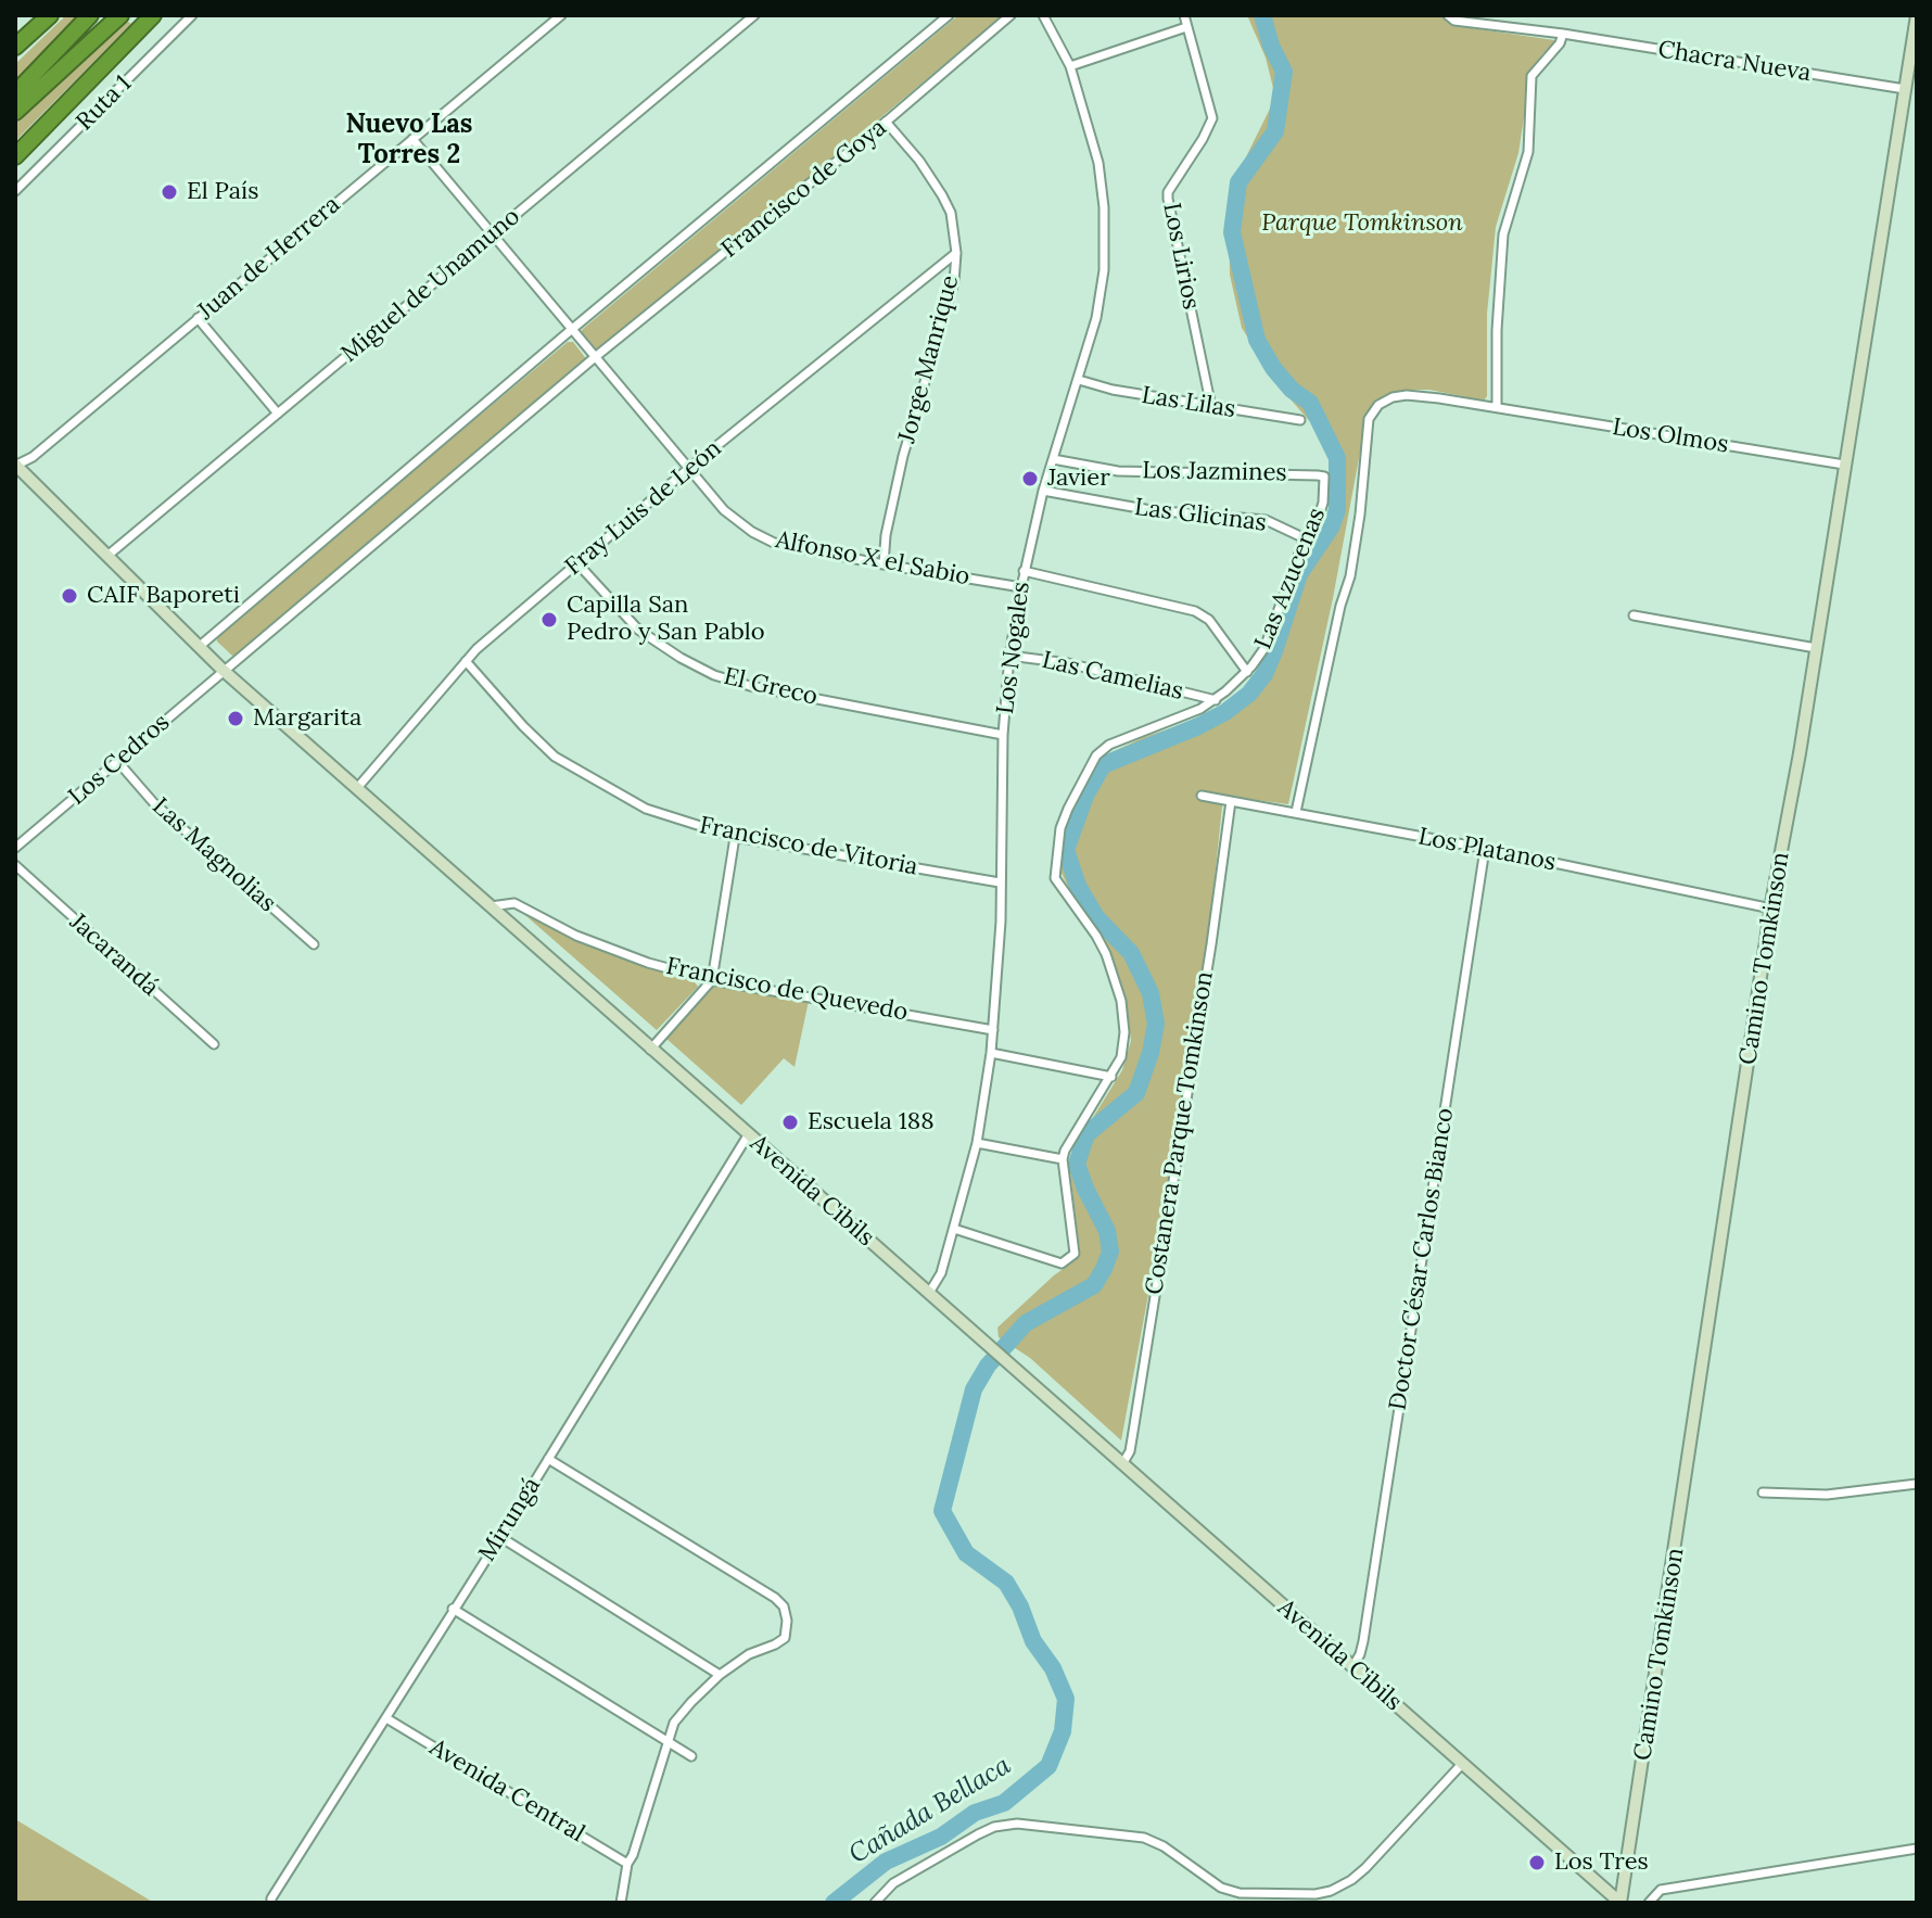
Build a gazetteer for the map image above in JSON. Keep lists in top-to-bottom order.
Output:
{
  "streets": {
    "street": [
      "Chacra Nueva",
      "Ruta 1",
      "Francisco de Goya",
      "Los Lirios",
      "Juan de Herrera",
      "Miguel de Unamuno",
      "Jorge Manrique",
      "Las Lilas",
      "Los Olmos",
      "Los Jazmines",
      "Fray Luis de León",
      "Las Glicinas",
      "Alfonso X el Sabio",
      "Las Azucenas",
      "Los Nogales",
      "Las Camelias",
      "El Greco",
      "Los Cedros",
      "Francisco de Vitoria",
      "Los Platanos",
      "Las Magnolias",
      "Jacarandá",
      "Camino Tomkinson",
      "Francisco de Quevedo",
      "Costanera Parque Tomkinson",
      "Avenida Cibils",
      "Doctor César Carlos Bianco",
      "Mirungá",
      "Avenida Central"
    ]
  },
  "crossings": [
    ["Chacra Nueva", "Camino Tomkinson"],
    ["Francisco de Goya", "Jorge Manrique"],
    ["Francisco de Goya", "Alfonso X el Sabio"],
    ["Francisco de Goya", "Los Cedros"],
    ["Francisco de Goya", "Avenida Cibils"],
    ["Los Lirios", "Las Lilas"],
    ["Juan de Herrera", "Avenida Cibils"],
    ["Miguel de Unamuno", "Avenida Cibils"],
    ["Jorge Manrique", "Fray Luis de León"],
    ["Jorge Manrique", "Alfonso X el Sabio"],
    ["Las Lilas", "Los Nogales"],
    ["Los Olmos", "Camino Tomkinson"],
    ["Los Jazmines", "Las Azucenas"],
    ["Los Jazmines", "Los Nogales"],
    ["Fray Luis de León", "Alfonso X el Sabio"],
    ["Fray Luis de León", "El Greco"],
    ["Fray Luis de León", "Francisco de Vitoria"],
    ["Fray Luis de León", "Avenida Cibils"],
    ["Las Glicinas", "Las Azucenas"],
    ["Las Glicinas", "Los Nogales"],
    ["Alfonso X el Sabio", "Los Nogales"],
    ["Las Azucenas", "Las Camelias"],
    ["Los Nogales", "Las Camelias"],
    ["Los Nogales", "El Greco"],
    ["Los Nogales", "Francisco de Vitoria"],
    ["Los Nogales", "Francisco de Quevedo"],
    ["Los Nogales", "Avenida Cibils"],
    ["Los Cedros", "Las Magnolias"],
    ["Los Cedros", "Avenida Cibils"],
    ["Los Platanos", "Camino Tomkinson"],
    ["Los Platanos", "Costanera Parque Tomkinson"],
    ["Los Platanos", "Doctor César Carlos Bianco"],
    ["Camino Tomkinson", "Avenida Cibils"],
    ["Francisco de Quevedo", "Avenida Cibils"],
    ["Costanera Parque Tomkinson", "Avenida Cibils"],
    ["Avenida Cibils", "Doctor César Carlos Bianco"],
    ["Avenida Cibils", "Mirungá"],
    ["Mirungá", "Avenida Central"]
  ],
  "districts": ["Nuevo Las Torres 2"],
  "water": ["Cañada Bellaca"],
  "parks": ["Parque Tomkinson"],
  "places": [
    "El País",
    "Javier",
    "CAIF Baporeti",
    "Capilla San Pedro y San Pablo",
    "Margarita",
    "Escuela 188",
    "Los Tres"
  ]
}
